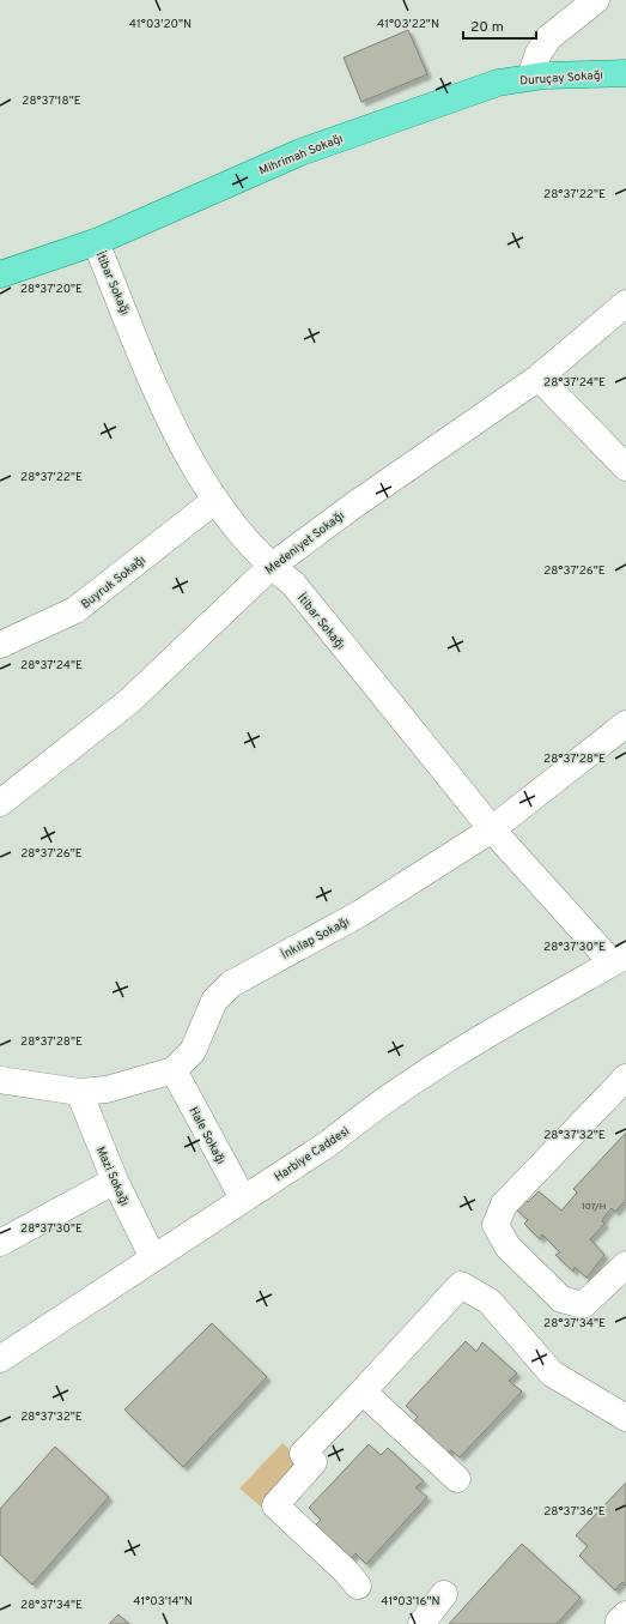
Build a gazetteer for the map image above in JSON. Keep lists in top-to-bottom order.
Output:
{
  "streets": {
    "main road": ["Duruçay Sokağı", "Mihrimah Sokağı"],
    "street": [
      "İtibar Sokağı",
      "Medeniyet Sokağı",
      "Buyruk Sokağı",
      "İnkılap Sokağı",
      "Hale Sokağı",
      "Harbiye Caddesi",
      "Mazi Sokağı"
    ]
  },
  "crossings": [
    ["Duruçay Sokağı", "Mihrimah Sokağı"],
    ["Mihrimah Sokağı", "İtibar Sokağı"],
    ["İtibar Sokağı", "Medeniyet Sokağı"],
    ["İtibar Sokağı", "Buyruk Sokağı"],
    ["İtibar Sokağı", "İnkılap Sokağı"],
    ["İtibar Sokağı", "Harbiye Caddesi"],
    ["İnkılap Sokağı", "Hale Sokağı"],
    ["İnkılap Sokağı", "Mazi Sokağı"],
    ["Hale Sokağı", "Harbiye Caddesi"],
    ["Harbiye Caddesi", "Mazi Sokağı"]
  ],
  "house_numbers": ["107/H"],
  "scale_bar": "20 m",
  "coordinates": [
    "41°03'20\"N",
    "41°03'22\"N",
    "28°37'18\"E",
    "28°37'22\"E",
    "28°37'20\"E",
    "28°37'24\"E",
    "28°37'26\"E",
    "28°37'28\"E",
    "28°37'30\"E",
    "28°37'32\"E",
    "28°37'34\"E",
    "28°37'36\"E",
    "41°03'14\"N",
    "41°03'16\"N"
  ]
}
